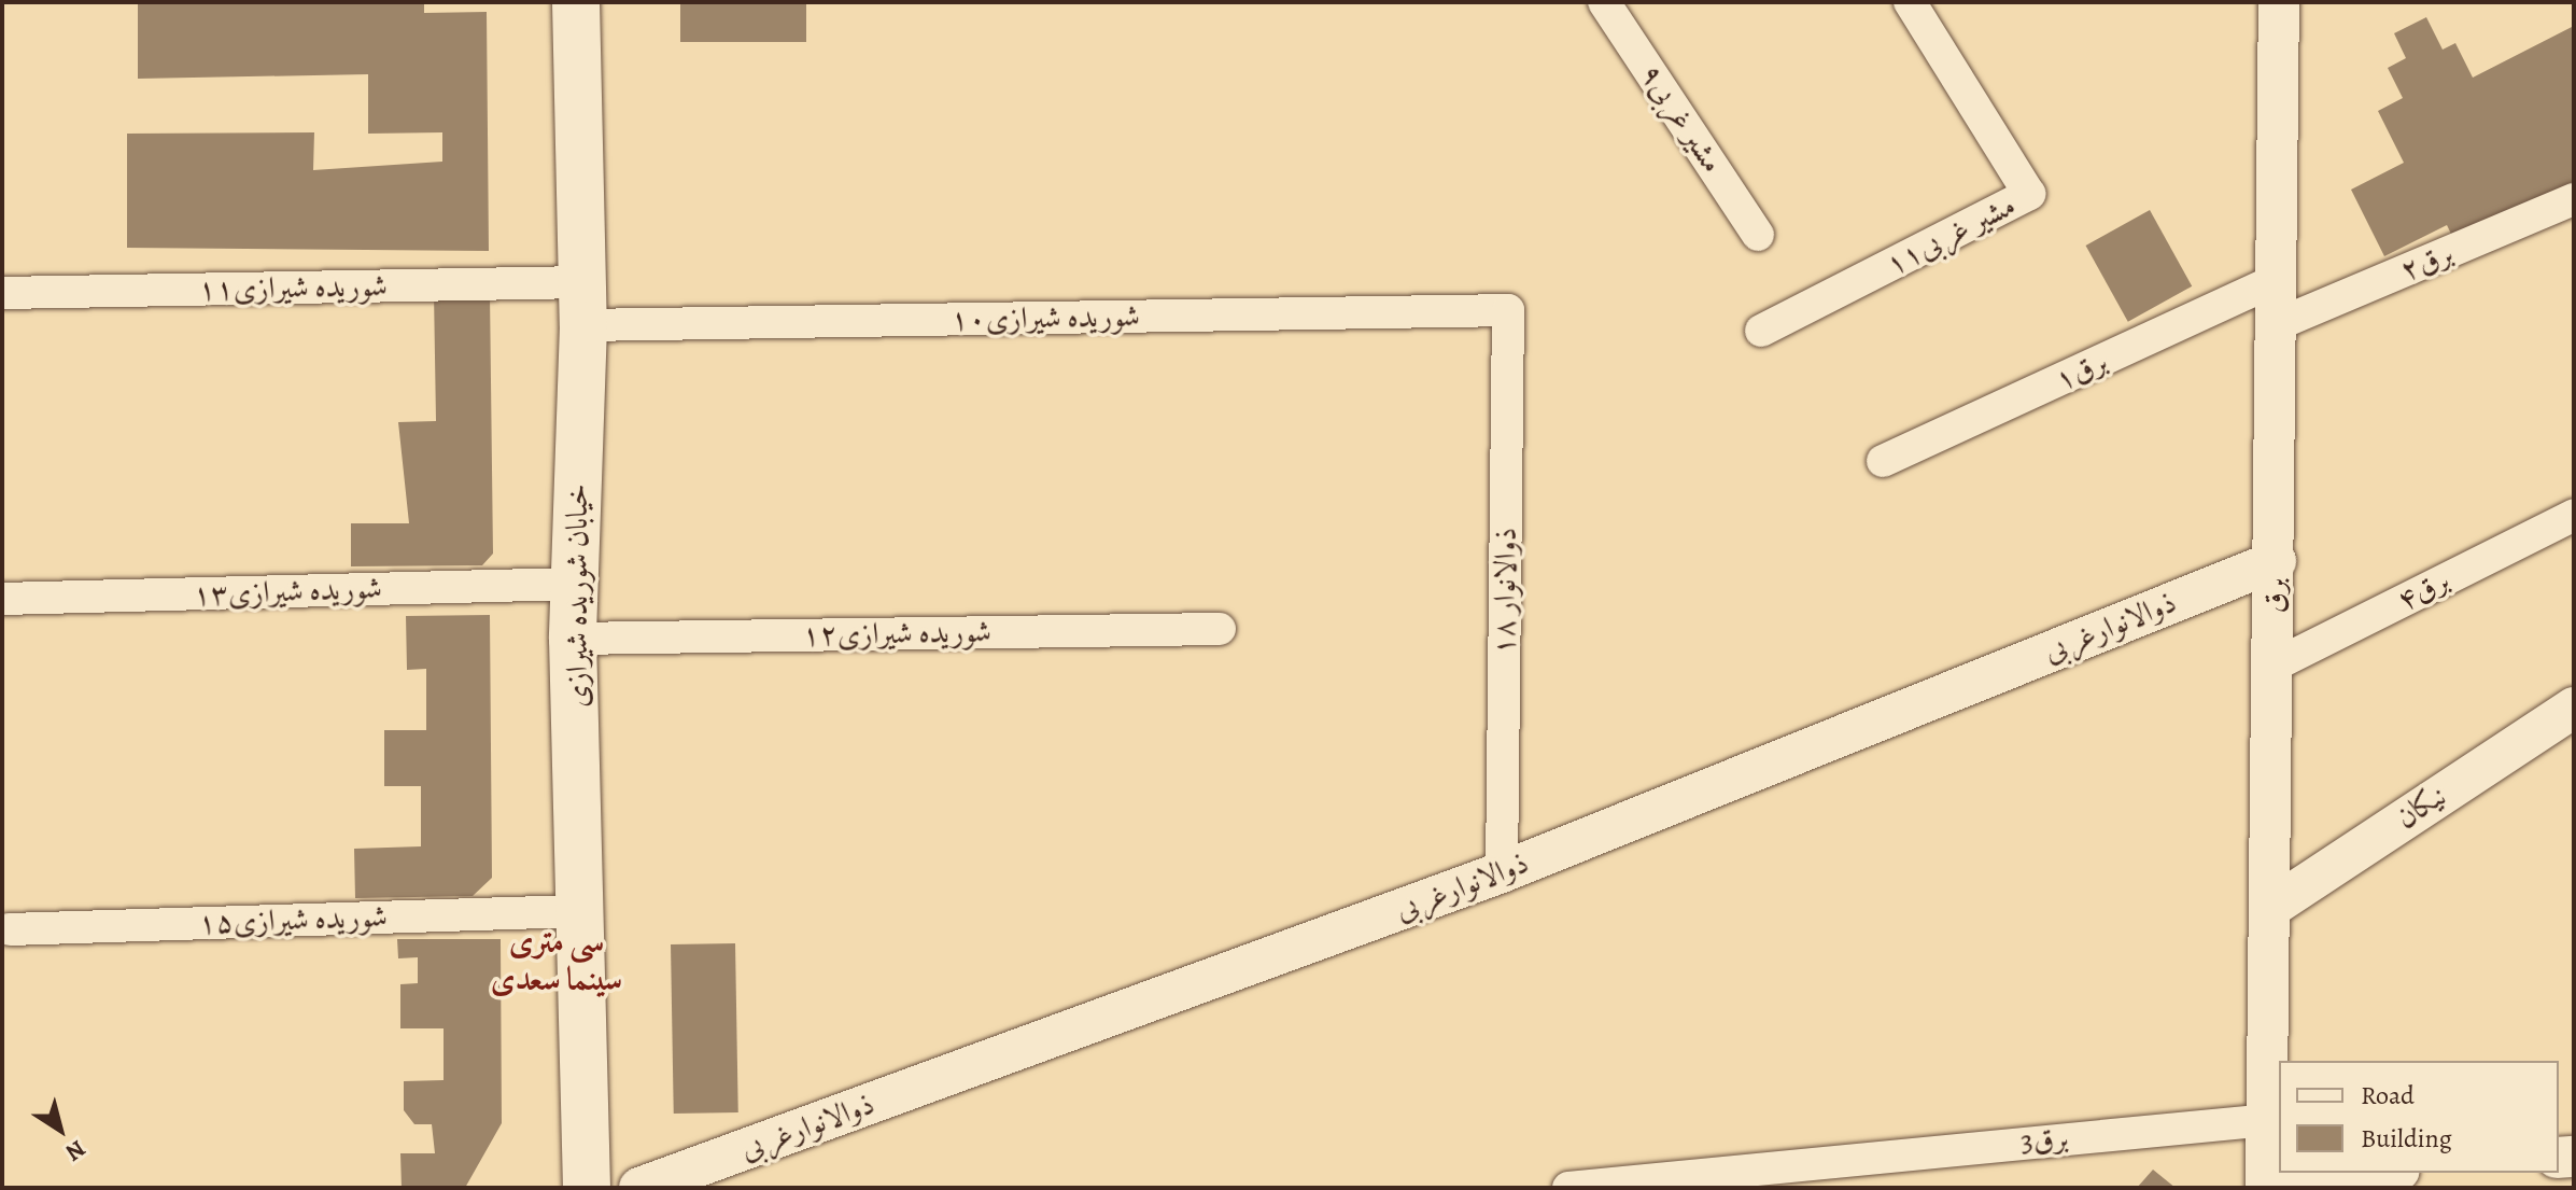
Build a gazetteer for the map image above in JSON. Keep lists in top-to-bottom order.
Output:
{
  "streets": {
    "main road": ["خیابان شوریده شیرازی"],
    "street": [
      "مشیر غربی۹",
      "مشیر غربی۱۱",
      "برق۲",
      "شوریده شیرازی۱۱",
      "۱۰شوریده شیرازی",
      "برق۱",
      "برق۴",
      "شوریده شیرازی۱۳",
      "ذوالانوار ۱۸",
      "برق",
      "ذوالانوارغربی",
      "شوریده شیرازی۱۲",
      "نیکان",
      "شوریده شیرازی۱۵",
      "3برق"
    ]
  },
  "crossings": [
    ["برق۲", "برق"],
    ["شوریده شیرازی۱۱", "۱۰شوریده شیرازی"],
    ["شوریده شیرازی۱۱", "خیابان شوریده شیرازی"],
    ["۱۰شوریده شیرازی", "ذوالانوار ۱۸"],
    ["۱۰شوریده شیرازی", "خیابان شوریده شیرازی"],
    ["برق۱", "برق"],
    ["برق۴", "برق"],
    ["شوریده شیرازی۱۳", "خیابان شوریده شیرازی"],
    ["ذوالانوار ۱۸", "ذوالانوارغربی"],
    ["خیابان شوریده شیرازی", "شوریده شیرازی۱۲"],
    ["خیابان شوریده شیرازی", "شوریده شیرازی۱۵"],
    ["برق", "ذوالانوارغربی"],
    ["برق", "نیکان"],
    ["برق", "3برق"]
  ],
  "districts": ["سی متری سینما سعدی"],
  "legend": ["Road", "Building"],
  "north": "bottom right"
}
